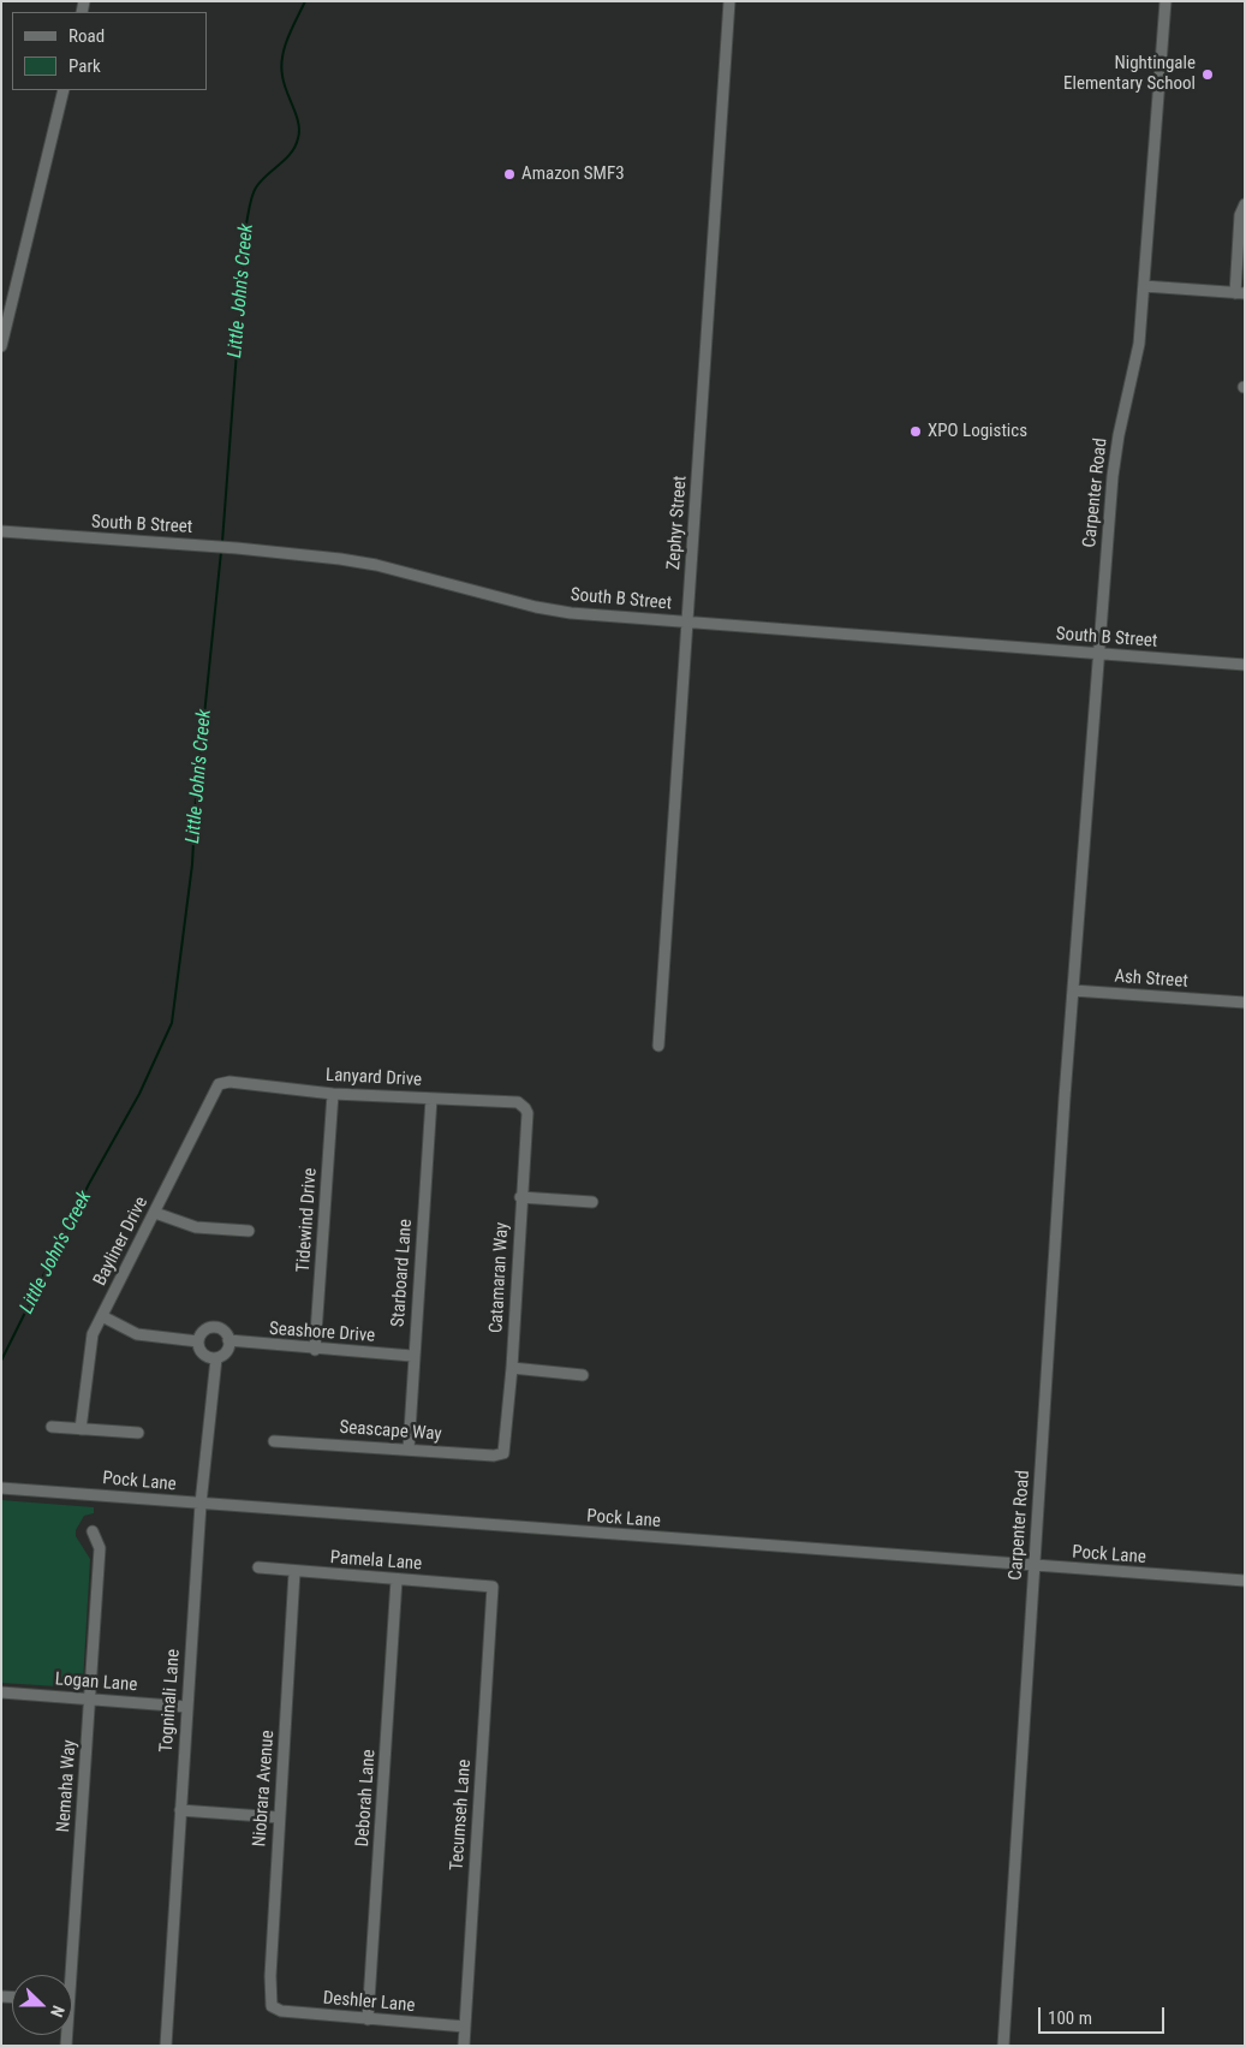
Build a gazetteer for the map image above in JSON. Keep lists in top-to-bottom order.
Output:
{
  "streets": {
    "street": [
      "Carpenter Road",
      "Zephyr Street",
      "South B Street",
      "Ash Street",
      "Lanyard Drive",
      "Tidewind Drive",
      "Bayliner Drive",
      "Starboard Lane",
      "Catamaran Way",
      "Seashore Drive",
      "Seascape Way",
      "Pock Lane",
      "Pamela Lane",
      "Logan Lane",
      "Togninali Lane",
      "Nemaha Way",
      "Niobrara Avenue",
      "Deborah Lane",
      "Tecumseh Lane",
      "Deshler Lane"
    ]
  },
  "crossings": [
    ["Carpenter Road", "South B Street"],
    ["Carpenter Road", "Ash Street"],
    ["Carpenter Road", "Pock Lane"],
    ["Zephyr Street", "South B Street"],
    ["Lanyard Drive", "Tidewind Drive"],
    ["Lanyard Drive", "Bayliner Drive"],
    ["Lanyard Drive", "Starboard Lane"],
    ["Lanyard Drive", "Catamaran Way"],
    ["Tidewind Drive", "Seashore Drive"],
    ["Starboard Lane", "Seashore Drive"],
    ["Starboard Lane", "Seascape Way"],
    ["Catamaran Way", "Seascape Way"],
    ["Seashore Drive", "Togninali Lane"],
    ["Pock Lane", "Togninali Lane"],
    ["Pamela Lane", "Niobrara Avenue"],
    ["Pamela Lane", "Deborah Lane"],
    ["Pamela Lane", "Tecumseh Lane"],
    ["Logan Lane", "Togninali Lane"],
    ["Logan Lane", "Nemaha Way"],
    ["Niobrara Avenue", "Deshler Lane"],
    ["Deborah Lane", "Deshler Lane"],
    ["Tecumseh Lane", "Deshler Lane"]
  ],
  "water": ["Little John's Creek"],
  "places": ["Nightingale Elementary School", "Amazon SMF3", "XPO Logistics"],
  "legend": ["Road", "Park"],
  "scale_bar": "100 m",
  "north": "right"
}
